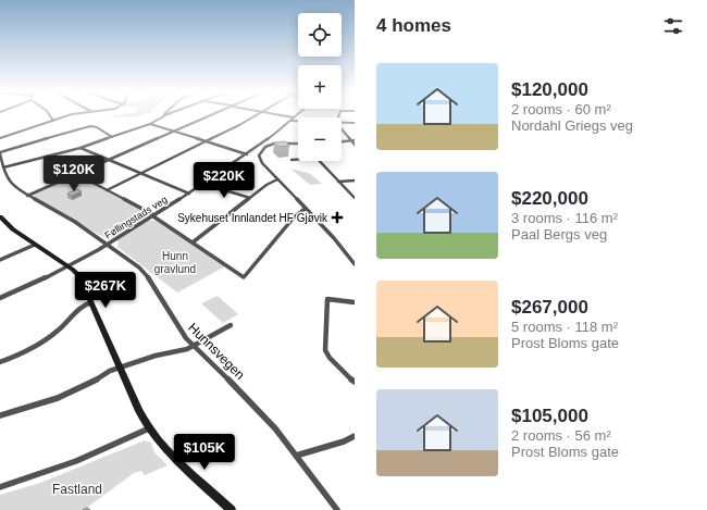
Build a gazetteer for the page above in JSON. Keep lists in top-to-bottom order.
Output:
{
  "streets": {
    "street": ["Føllingstads veg", "Hunnsvegen"]
  },
  "crossings": [
    ["Føllingstads veg", "Hunnsvegen"]
  ],
  "parks": ["Hunn gravlund", "Fastland"],
  "places": {
    "health": ["Sykehuset Innlandet HF Gjøvik"]
  },
  "page": {
    "heading": "4 homes",
    "map_buttons": ["+", "−"],
    "list": [
      {
        "name": "$120,000",
        "note": "2 rooms · 60 m² · Nordahl Griegs veg"
      },
      {
        "name": "$220,000",
        "note": "3 rooms · 116 m² · Paal Bergs veg"
      },
      {
        "name": "$267,000",
        "note": "5 rooms · 118 m² · Prost Bloms gate"
      },
      {
        "name": "$105,000",
        "note": "2 rooms · 56 m² · Prost Bloms gate"
      }
    ],
    "price": [
      "$120K",
      "$220K",
      "$267K",
      "$105K"
    ]
  }
}
